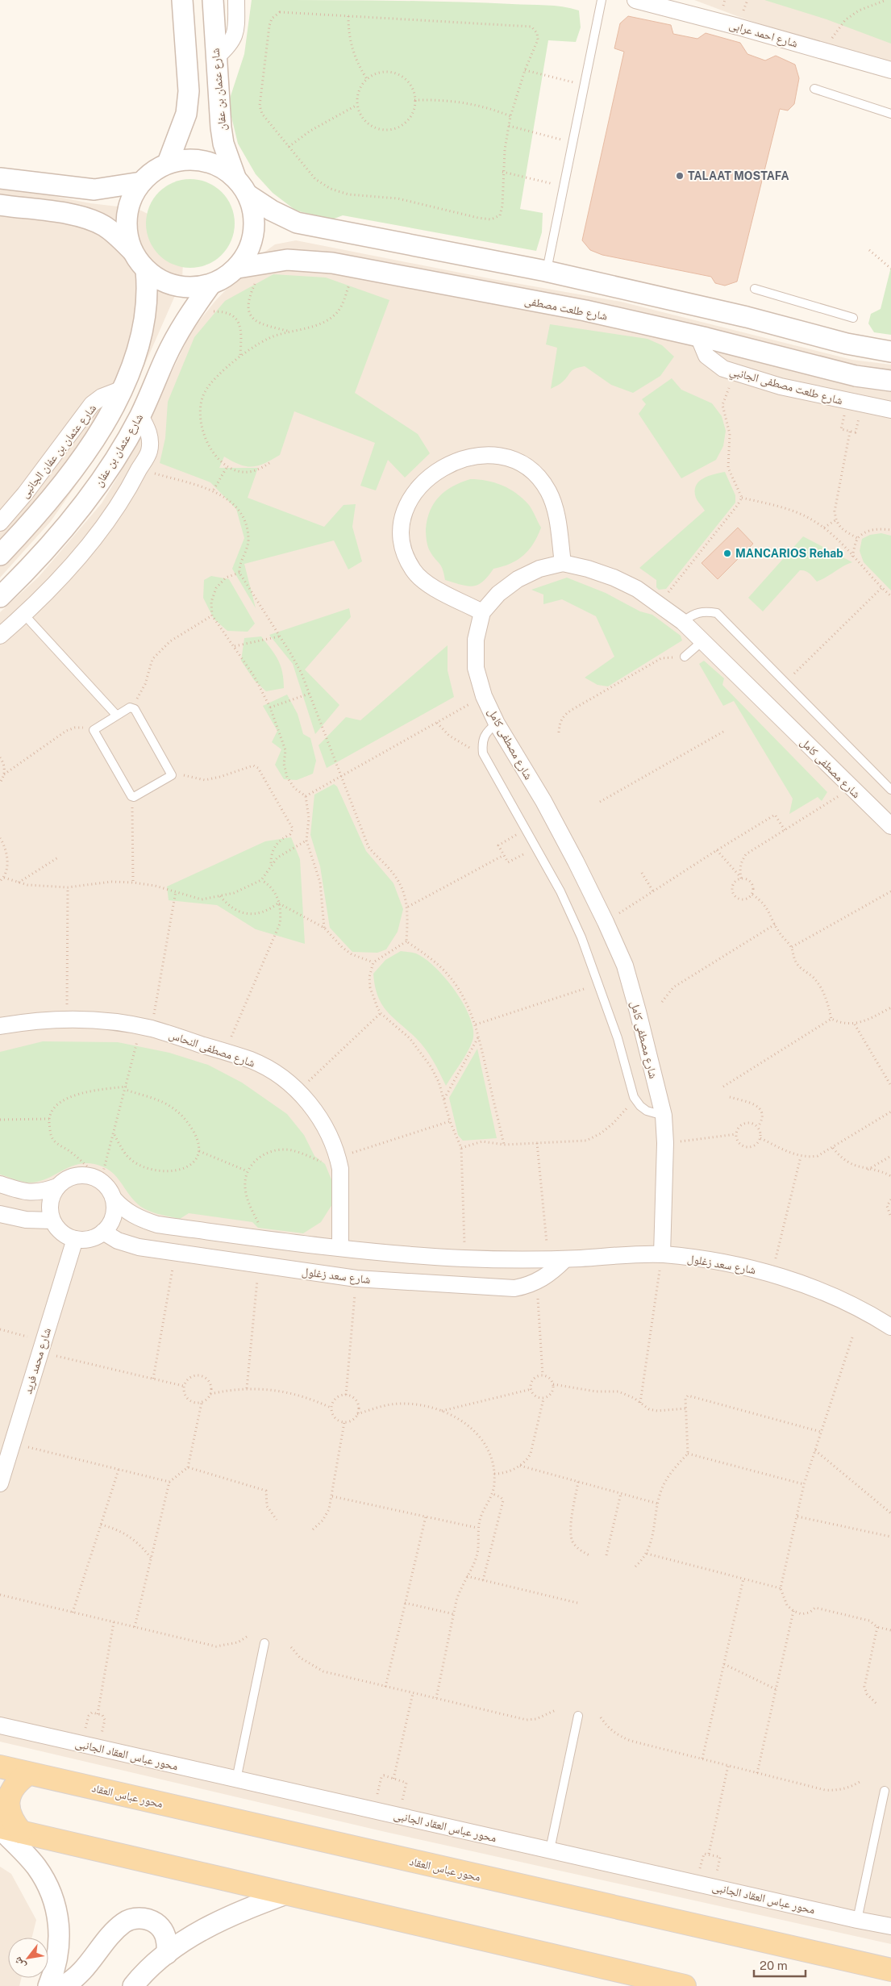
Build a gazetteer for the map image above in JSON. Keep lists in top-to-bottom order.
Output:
{
  "streets": {
    "main road": ["محور عباس العقاد"],
    "street": [
      "شارع احمد عرابى",
      "شارع عثمان بن عفان",
      "شارع طلعت مصطفى",
      "شارع طلعت مصطفى الجانبي",
      "شارع عثمان بن عفان الجانبى",
      "شارع مصطفى كامل",
      "شارع مصطفى النحاس",
      "شارع سعد زغلول",
      "شارع محمد فريد",
      "محور عباس العقاد الجانبى"
    ]
  },
  "crossings": [
    ["شارع عثمان بن عفان", "شارع طلعت مصطفى"],
    ["شارع طلعت مصطفى", "شارع طلعت مصطفى الجانبي"],
    ["شارع مصطفى كامل", "شارع سعد زغلول"],
    ["شارع مصطفى النحاس", "شارع سعد زغلول"],
    ["شارع سعد زغلول", "شارع محمد فريد"]
  ],
  "places": ["TALAAT MOSTAFA", "MANCARIOS Rehab"],
  "scale_bar": "20 m",
  "north": "bottom left"
}
